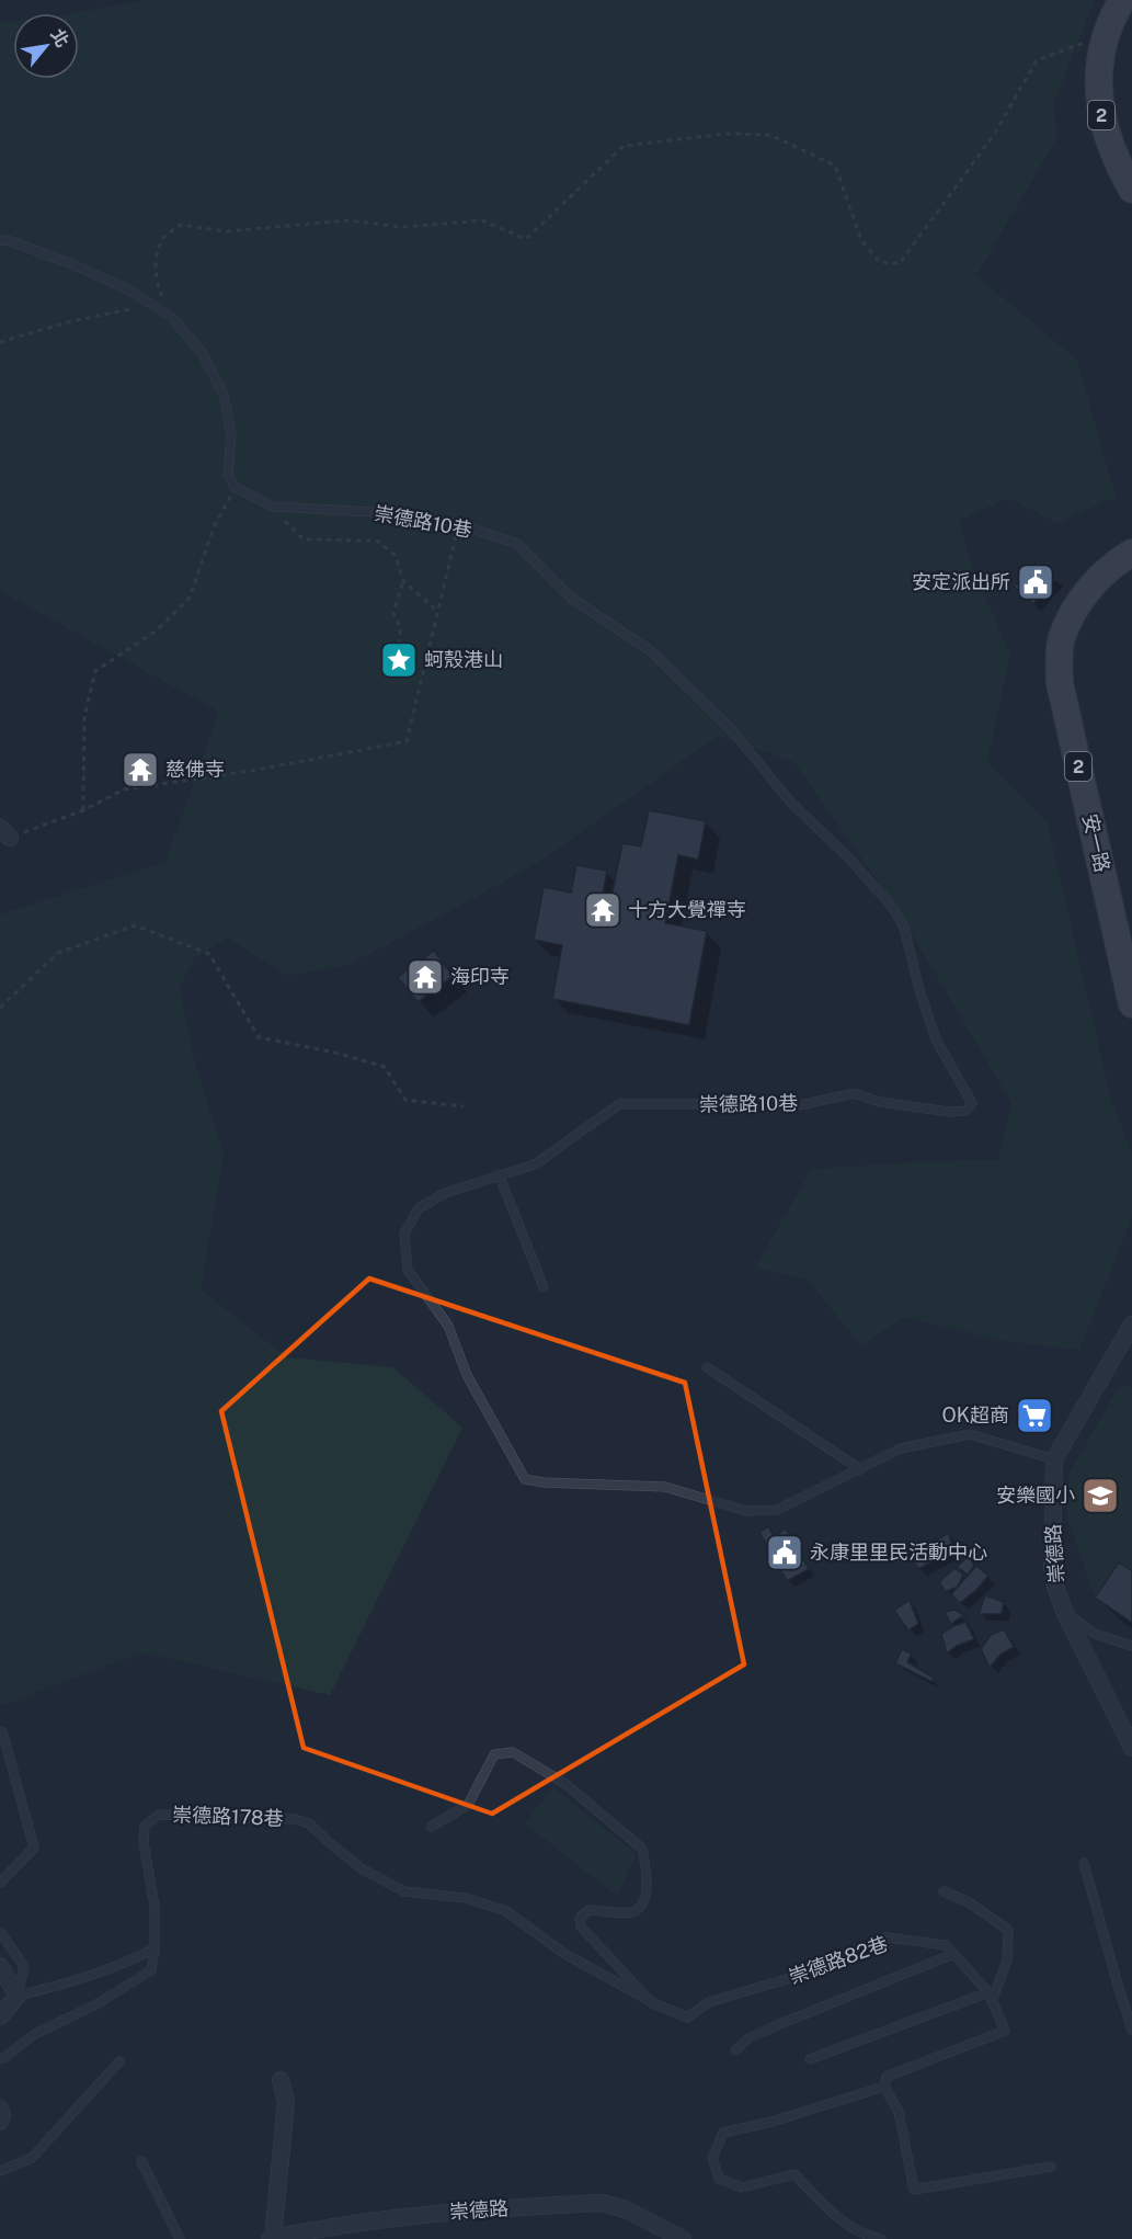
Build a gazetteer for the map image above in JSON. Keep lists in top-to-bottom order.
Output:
{
  "streets": {
    "main road": ["2", "安一路"],
    "street": ["崇德路"],
    "lane": ["崇德路10巷", "崇德路178巷", "崇德路82巷"]
  },
  "crossings": [
    ["崇德路10巷", "崇德路"],
    ["崇德路178巷", "崇德路82巷"]
  ],
  "places": {
    "public building": ["安定派出所", "永康里里民活動中心"],
    "place": ["蚵殼港山"],
    "temple": ["慈佛寺", "十方大覺禪寺", "海印寺"],
    "supermarket": ["OK超商"],
    "school or university": ["安樂國小"]
  },
  "north": "top right"
}
